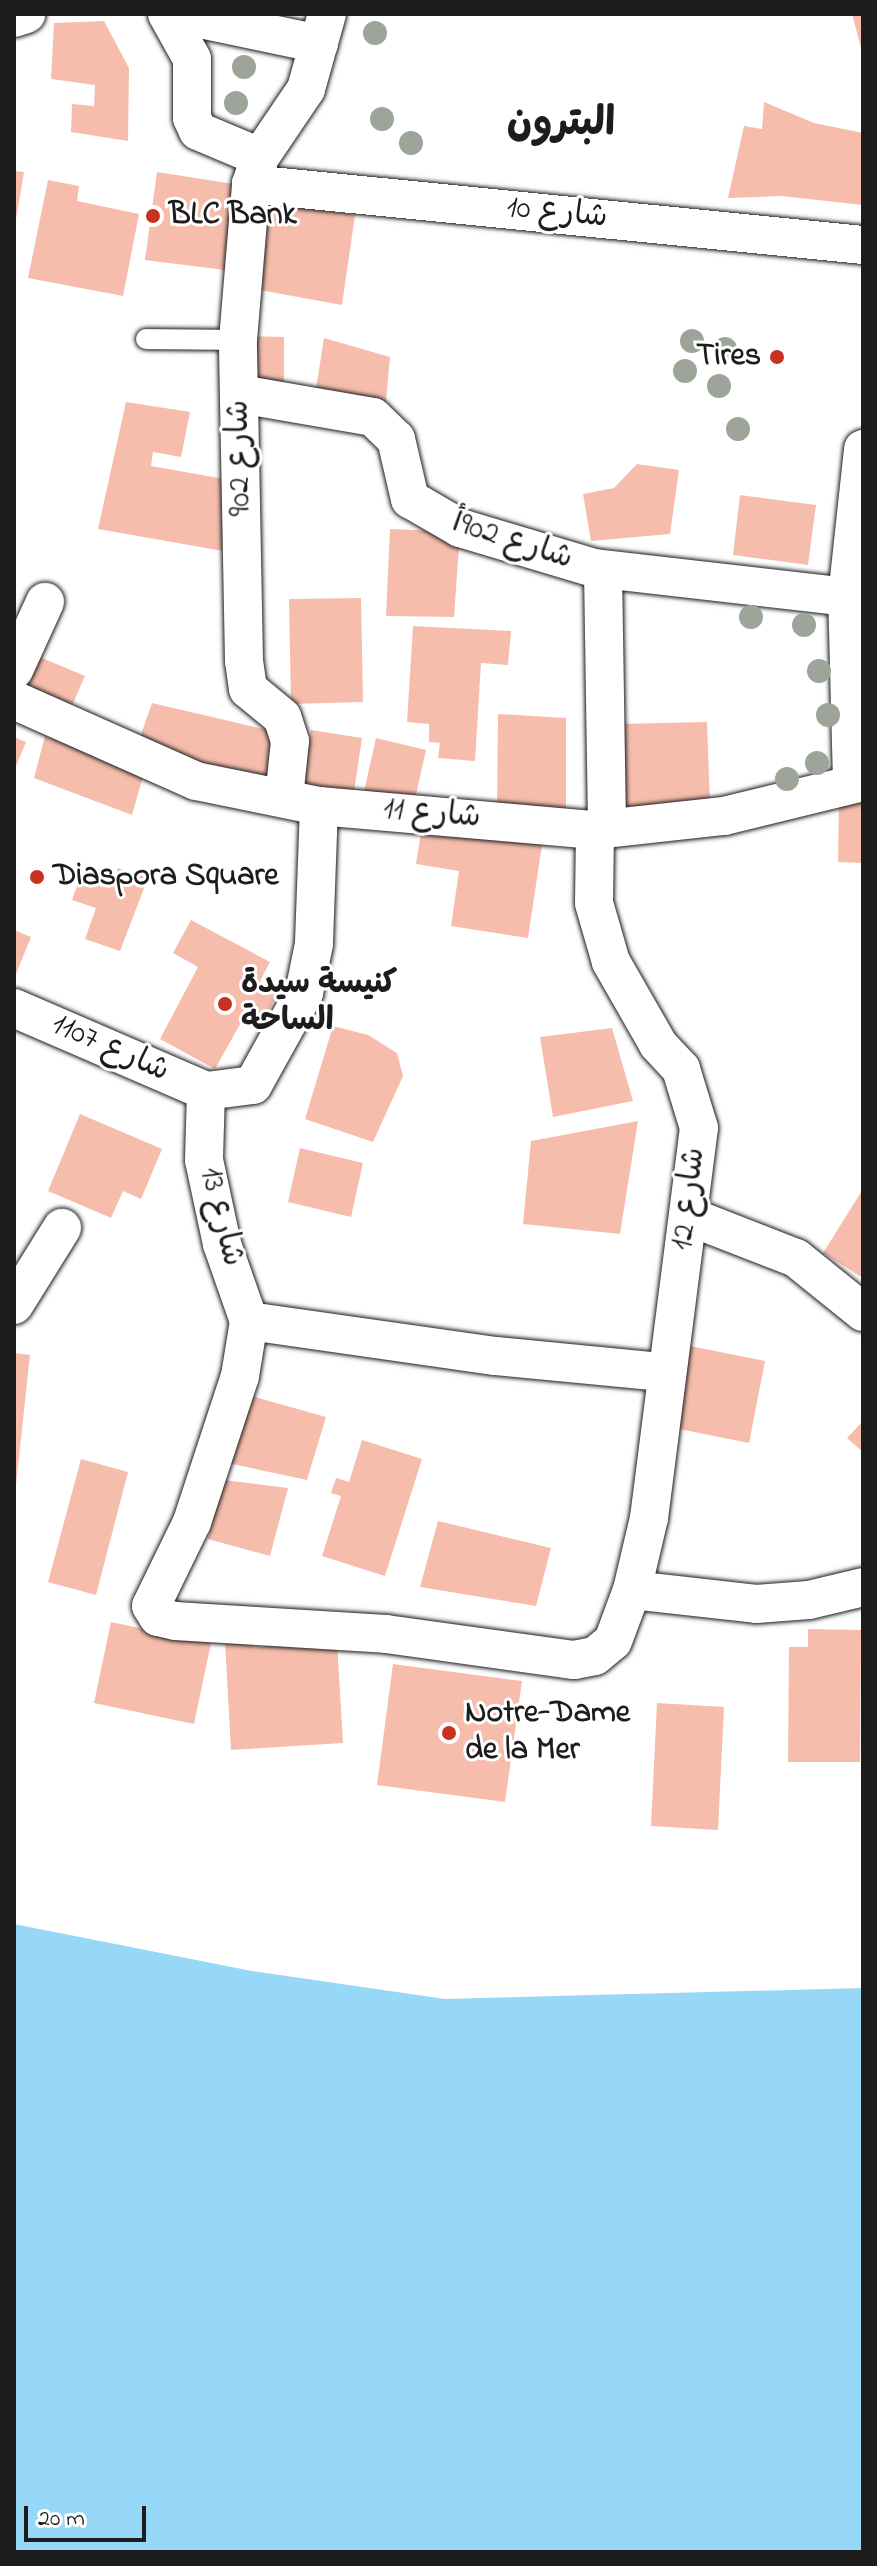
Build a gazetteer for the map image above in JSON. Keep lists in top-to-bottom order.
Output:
{
  "streets": {
    "street": [
      "شارع 10",
      "شارع 902",
      "شارع 902أ",
      "شارع 11",
      "شارع 1107",
      "شارع 12",
      "شارع 13"
    ]
  },
  "crossings": [
    ["شارع 10", "شارع 902"],
    ["شارع 902", "شارع 902أ"],
    ["شارع 902", "شارع 11"],
    ["شارع 902أ", "شارع 12"],
    ["شارع 11", "شارع 12"],
    ["شارع 1107", "شارع 13"],
    ["شارع 12", "شارع 13"]
  ],
  "districts": ["البترون"],
  "places": [
    "BLC Bank",
    "Tires",
    "Diaspora Square",
    "كنيسة سيدة الساحة",
    "Notre-Dame de la Mer"
  ],
  "scale_bar": "20 m"
}
